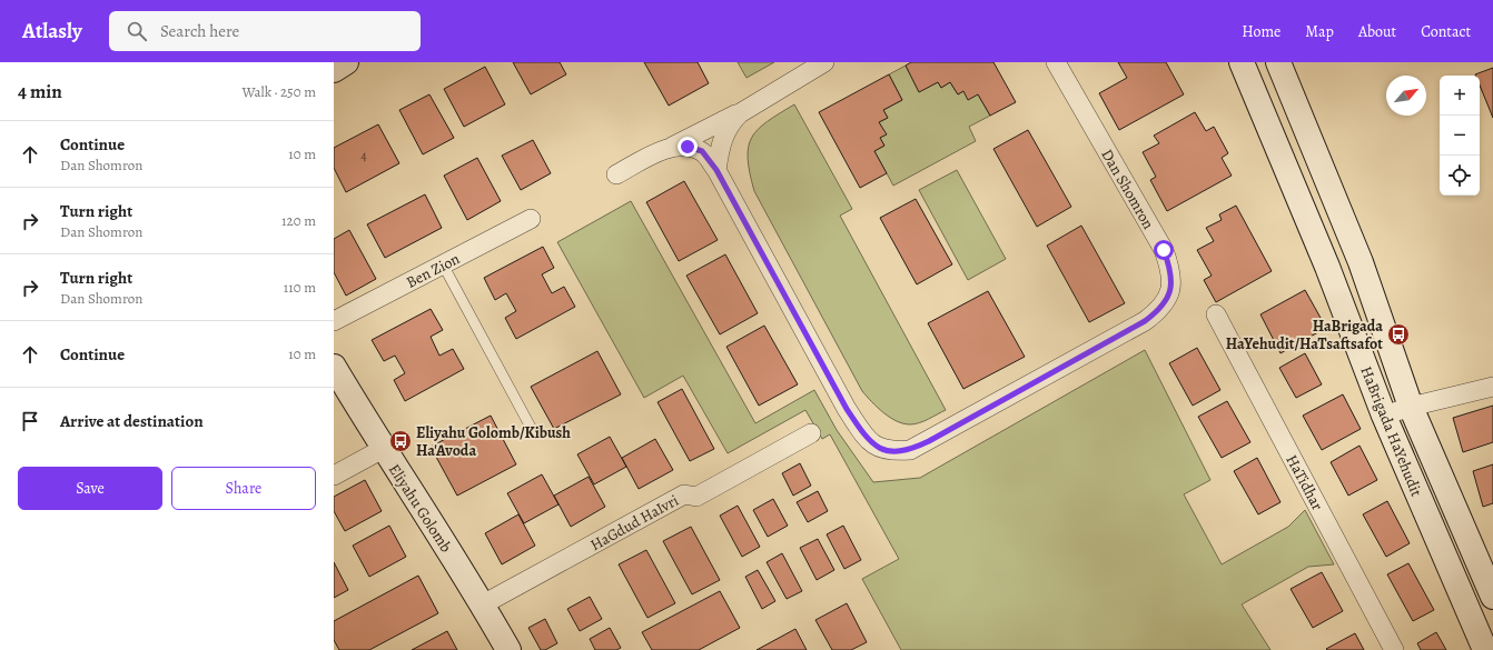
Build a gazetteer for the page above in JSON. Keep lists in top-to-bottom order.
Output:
{
  "streets": {
    "main road": ["HaBrigada HaYehudit", "Eliyahu Golomb"],
    "street": [
      "Dan Shomron",
      "Ben Zion",
      "HaTidhar",
      "HaGdud HaIvri"
    ]
  },
  "crossings": [
    ["Eliyahu Golomb", "HaGdud HaIvri"]
  ],
  "places": {
    "bus stop": ["HaBrigada HaYehudit/HaTsaftsafot", "Eliyahu Golomb/Kibush Ha'Avoda"]
  },
  "house_numbers": ["4"],
  "north": "top right",
  "page": {
    "header": "Atlasly",
    "search": "Search here",
    "nav": [
      "Home",
      "Map",
      "About",
      "Contact"
    ],
    "heading": ["4 min", "Walk · 250 m"],
    "map_buttons": ["+", "−"],
    "list": [
      ["Continue", "Dan Shomron", "10 m"],
      ["Turn right", "Dan Shomron", "120 m"],
      ["Turn right", "Dan Shomron", "110 m"],
      ["Continue", "10 m"],
      "Arrive at destination"
    ],
    "buttons": ["Save", "Share"]
  }
}
